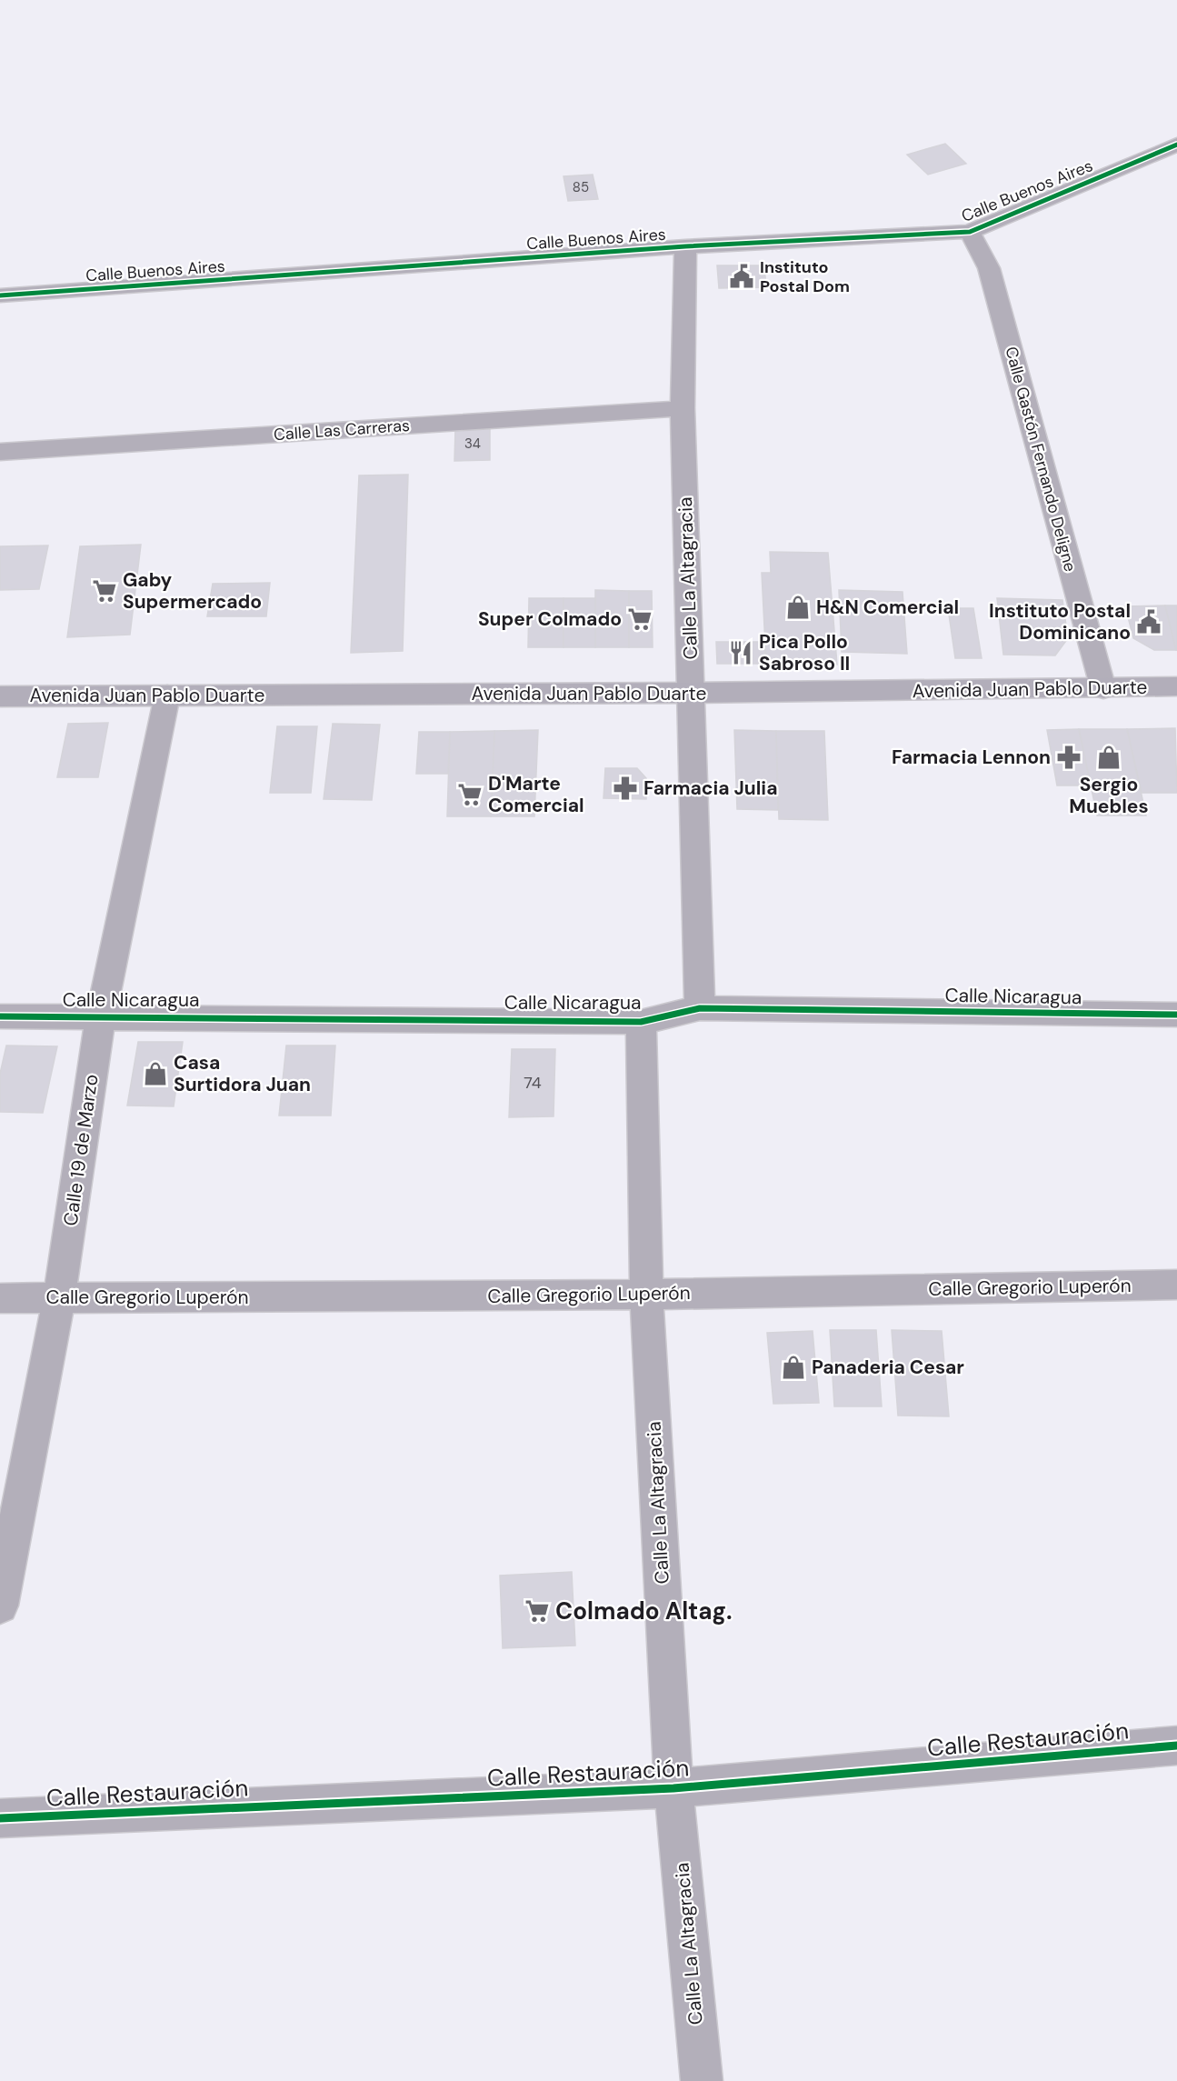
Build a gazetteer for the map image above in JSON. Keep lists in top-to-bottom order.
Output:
{
  "streets": {
    "main road": ["Avenida Juan Pablo Duarte"],
    "street": [
      "Calle Buenos Aires",
      "Calle Las Carreras",
      "Calle Gastón Fernando Deligne",
      "Calle La Altagracia",
      "Calle Nicaragua",
      "Calle 19 de Marzo",
      "Calle Gregorio Luperón",
      "Calle Restauración"
    ]
  },
  "crossings": [
    ["Calle Buenos Aires", "Calle Gastón Fernando Deligne"],
    ["Calle Buenos Aires", "Calle La Altagracia"],
    ["Calle Las Carreras", "Calle La Altagracia"],
    ["Calle Gastón Fernando Deligne", "Avenida Juan Pablo Duarte"],
    ["Calle La Altagracia", "Avenida Juan Pablo Duarte"],
    ["Calle La Altagracia", "Calle Nicaragua"],
    ["Calle La Altagracia", "Calle Gregorio Luperón"],
    ["Calle La Altagracia", "Calle Restauración"],
    ["Avenida Juan Pablo Duarte", "Calle 19 de Marzo"],
    ["Calle Nicaragua", "Calle 19 de Marzo"],
    ["Calle 19 de Marzo", "Calle Gregorio Luperón"]
  ],
  "places": {
    "public building": ["Instituto Postal Dom", "Instituto Postal Dominicano"],
    "supermarket": [
      "Gaby Supermercado",
      "Super Colmado",
      "D'Marte Comercial",
      "Colmado Altag."
    ],
    "shop": [
      "H&N Comercial",
      "Sergio Muebles",
      "Casa Surtidora Juan",
      "Panaderia Cesar"
    ],
    "restaurant": ["Pica Pollo Sabroso II"],
    "pharmacy": ["Farmacia Lennon", "Farmacia Julia"]
  },
  "house_numbers": ["85", "34", "74"]
}
